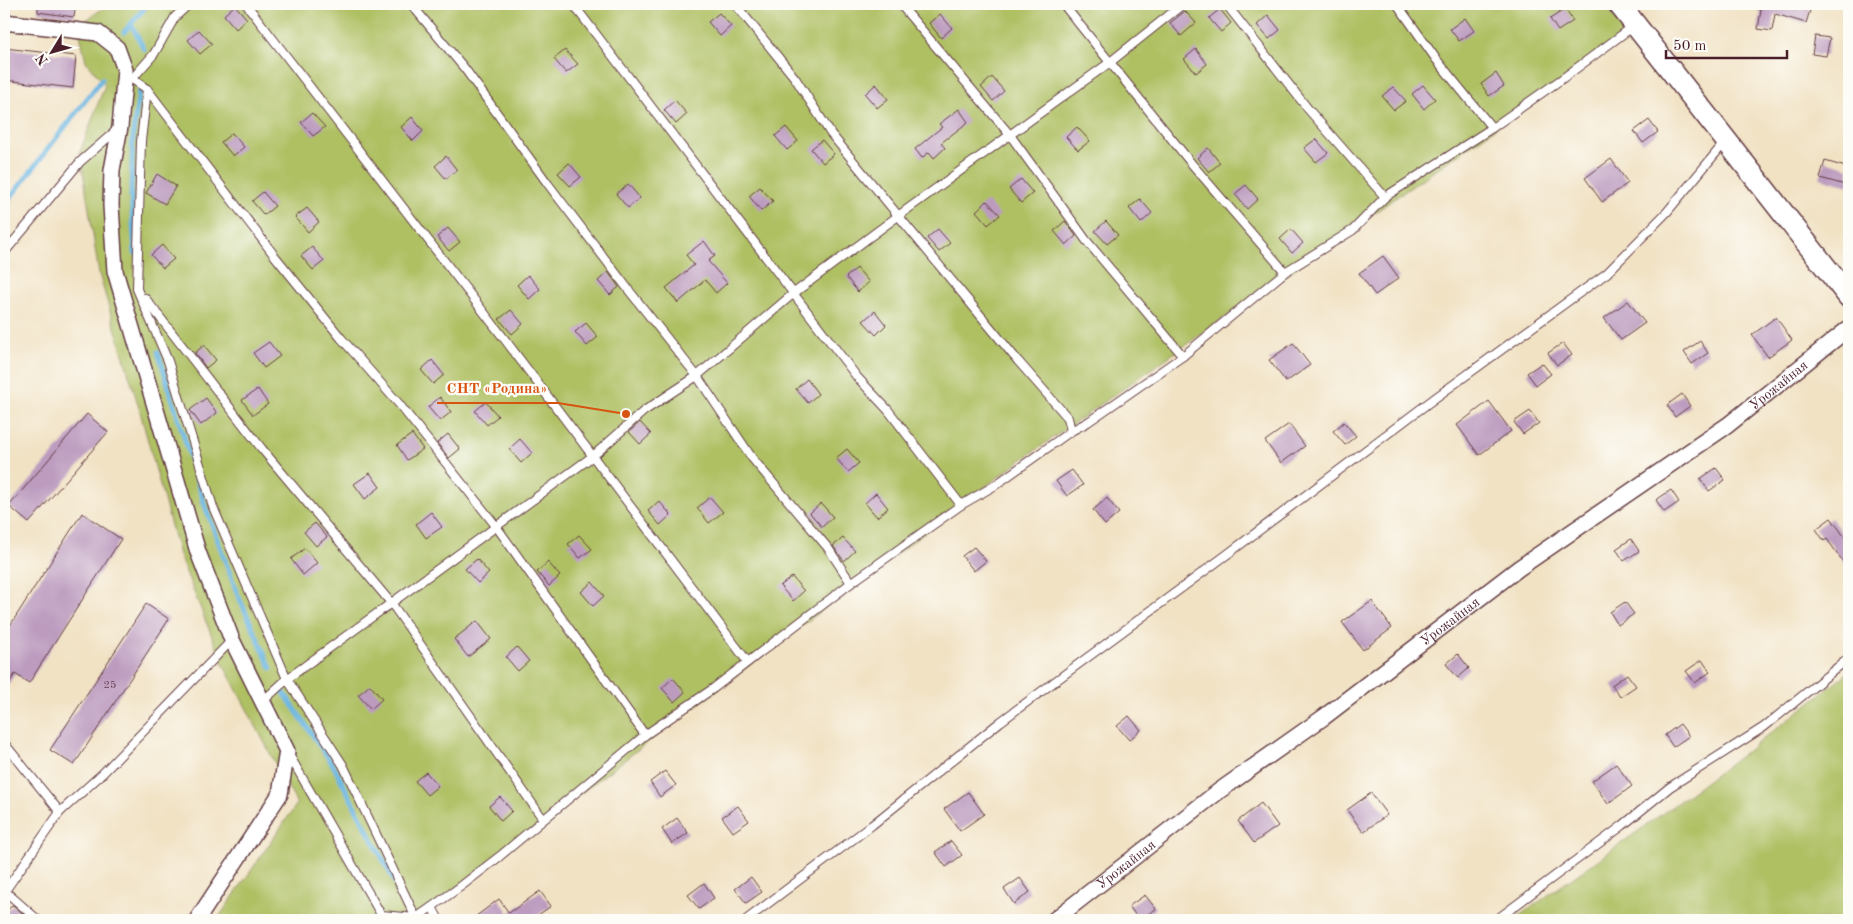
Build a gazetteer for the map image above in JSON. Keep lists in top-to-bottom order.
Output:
{
  "streets": {
    "street": ["Урожайная"]
  },
  "places": ["СНТ «Родина»"],
  "house_numbers": ["25"],
  "scale_bar": "50 m",
  "north": "bottom left"
}
